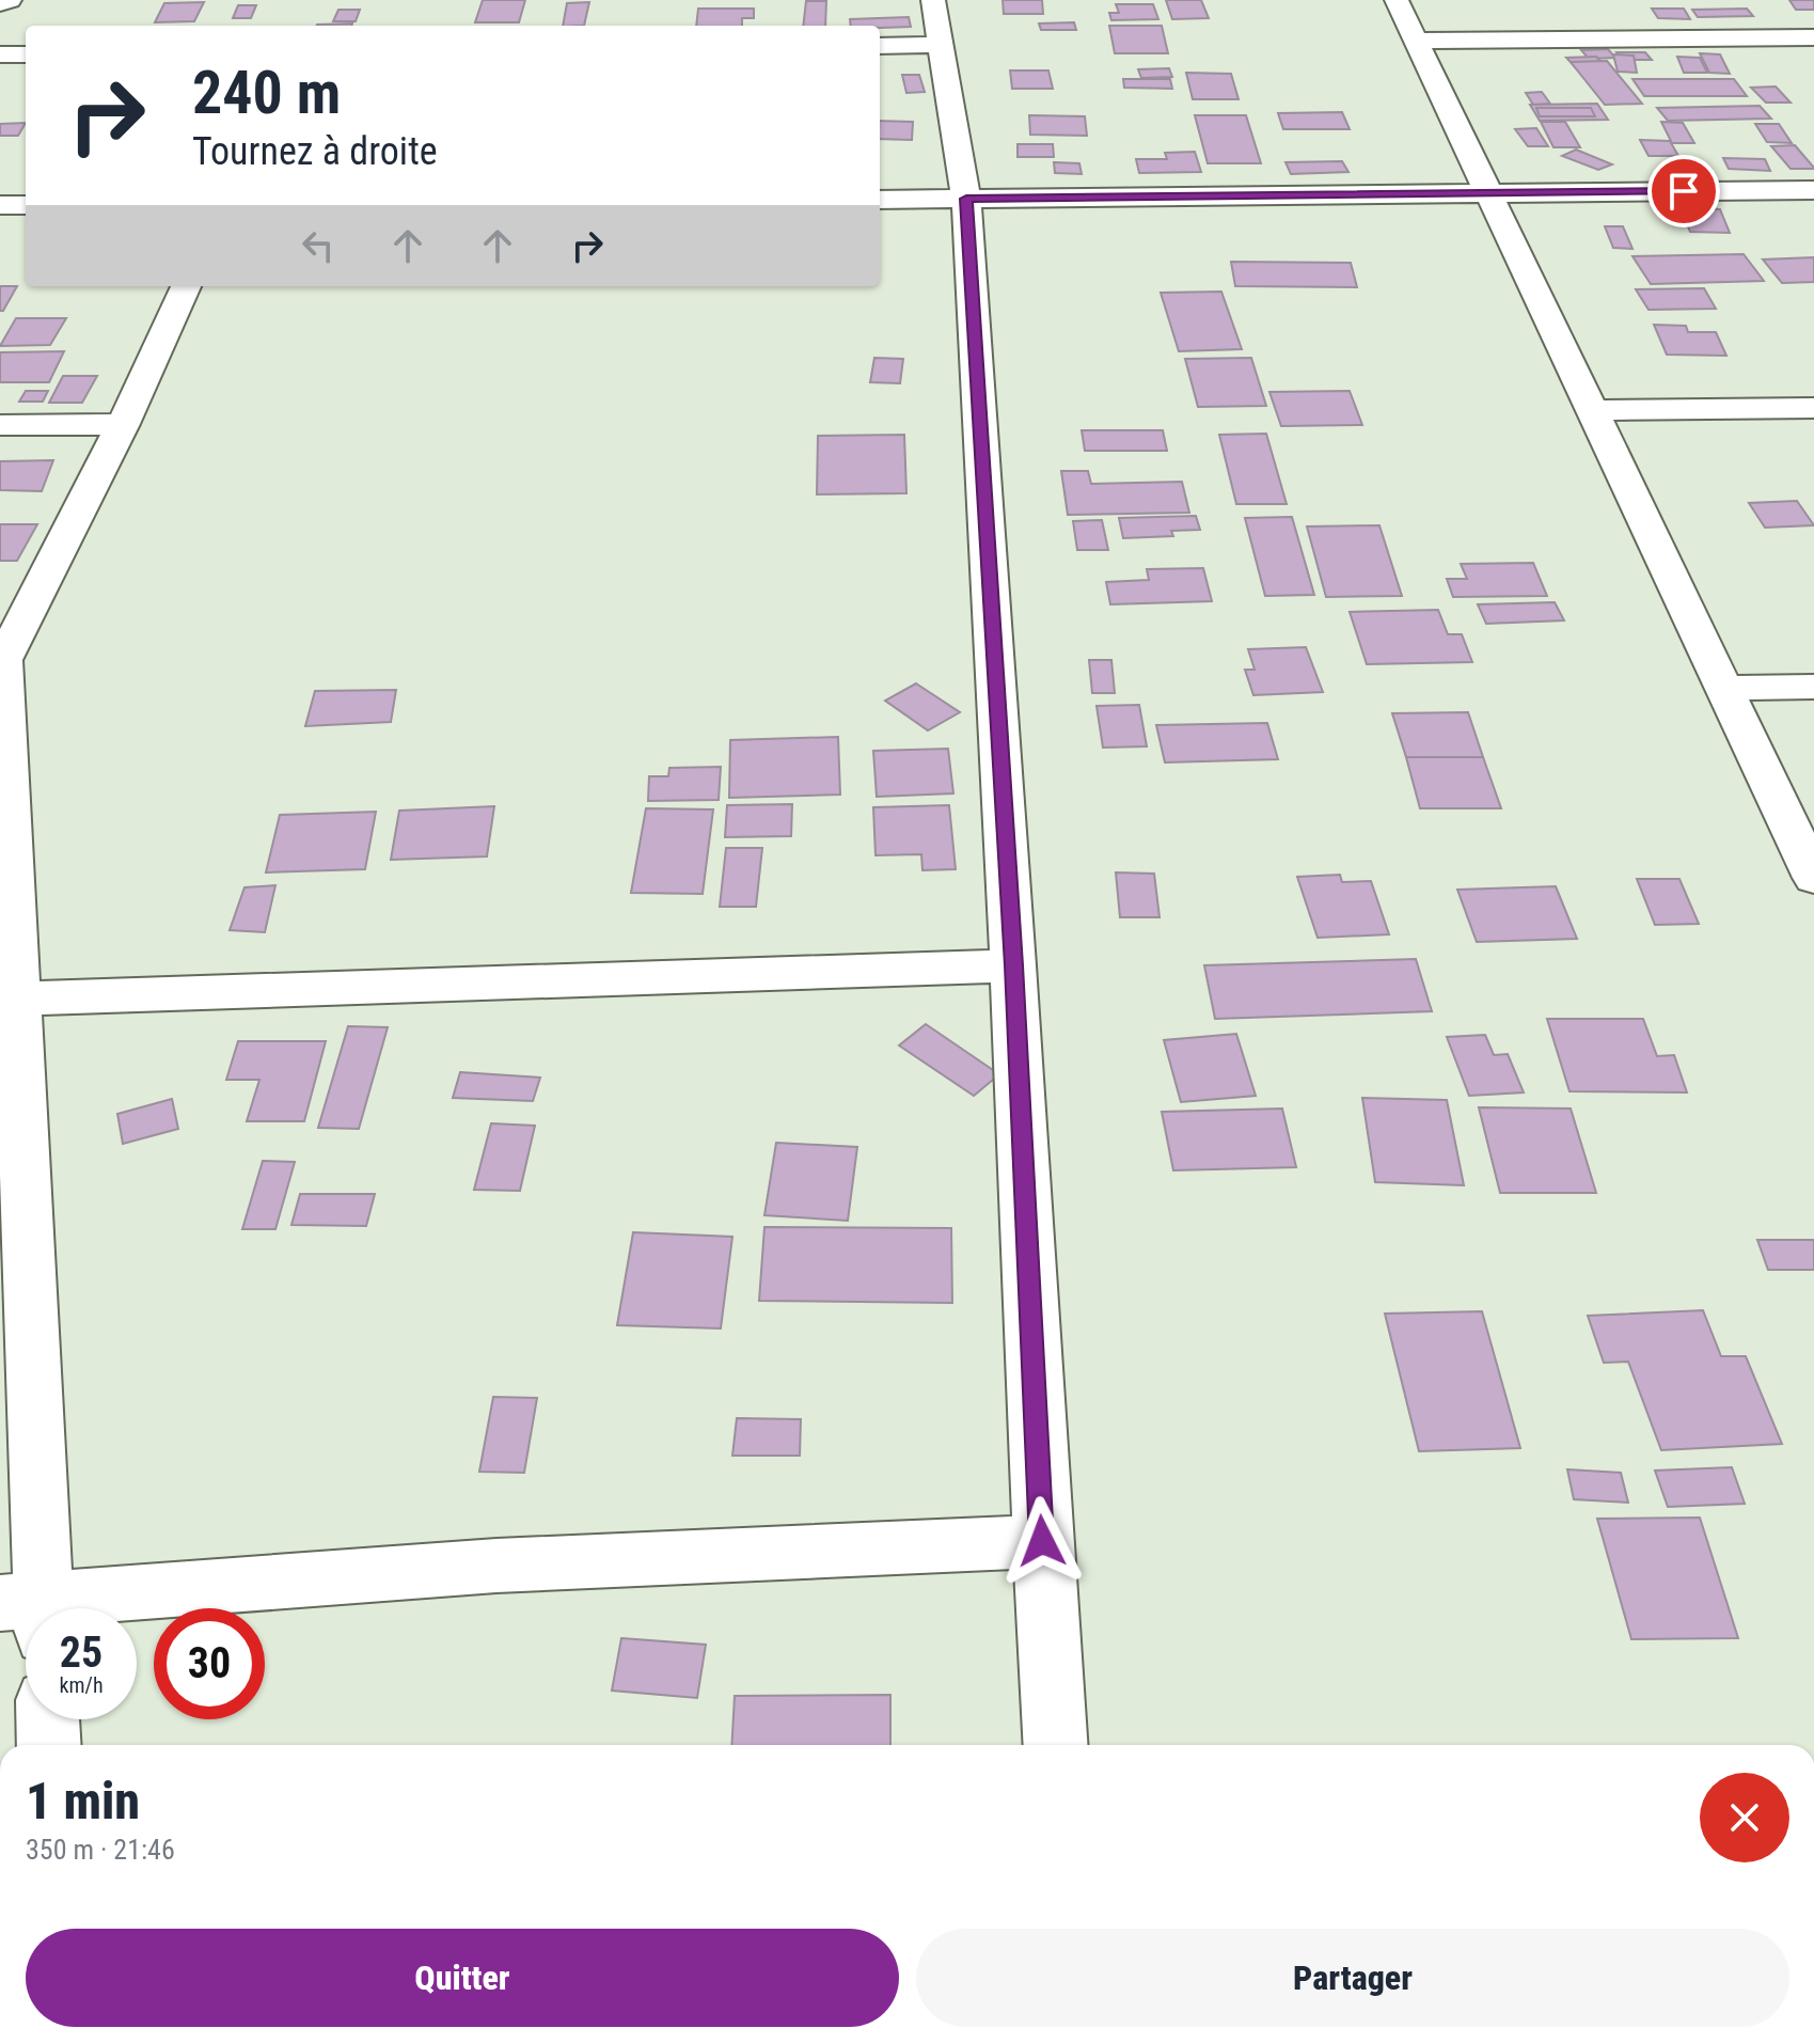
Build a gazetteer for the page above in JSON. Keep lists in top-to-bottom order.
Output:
{
  "page": {
    "turn": ["240 m", "Tournez à droite"],
    "speed": "25 km/h",
    "limit": "30",
    "heading": ["1 min", "350 m · 21:46"],
    "buttons": ["Quitter", "Partager"]
  }
}
